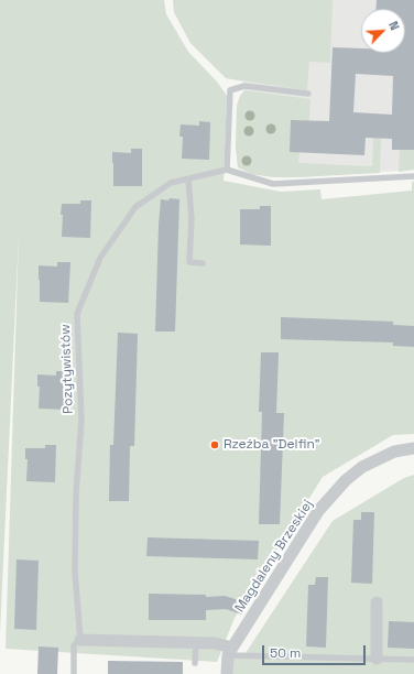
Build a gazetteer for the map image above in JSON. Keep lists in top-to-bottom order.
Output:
{
  "streets": {
    "street": ["Magdaleny Brzeskiej"],
    "lane": ["Pozytywistów"]
  },
  "places": ["Rzeźba \"Delfin\""],
  "scale_bar": "50 m",
  "north": "top right"
}
